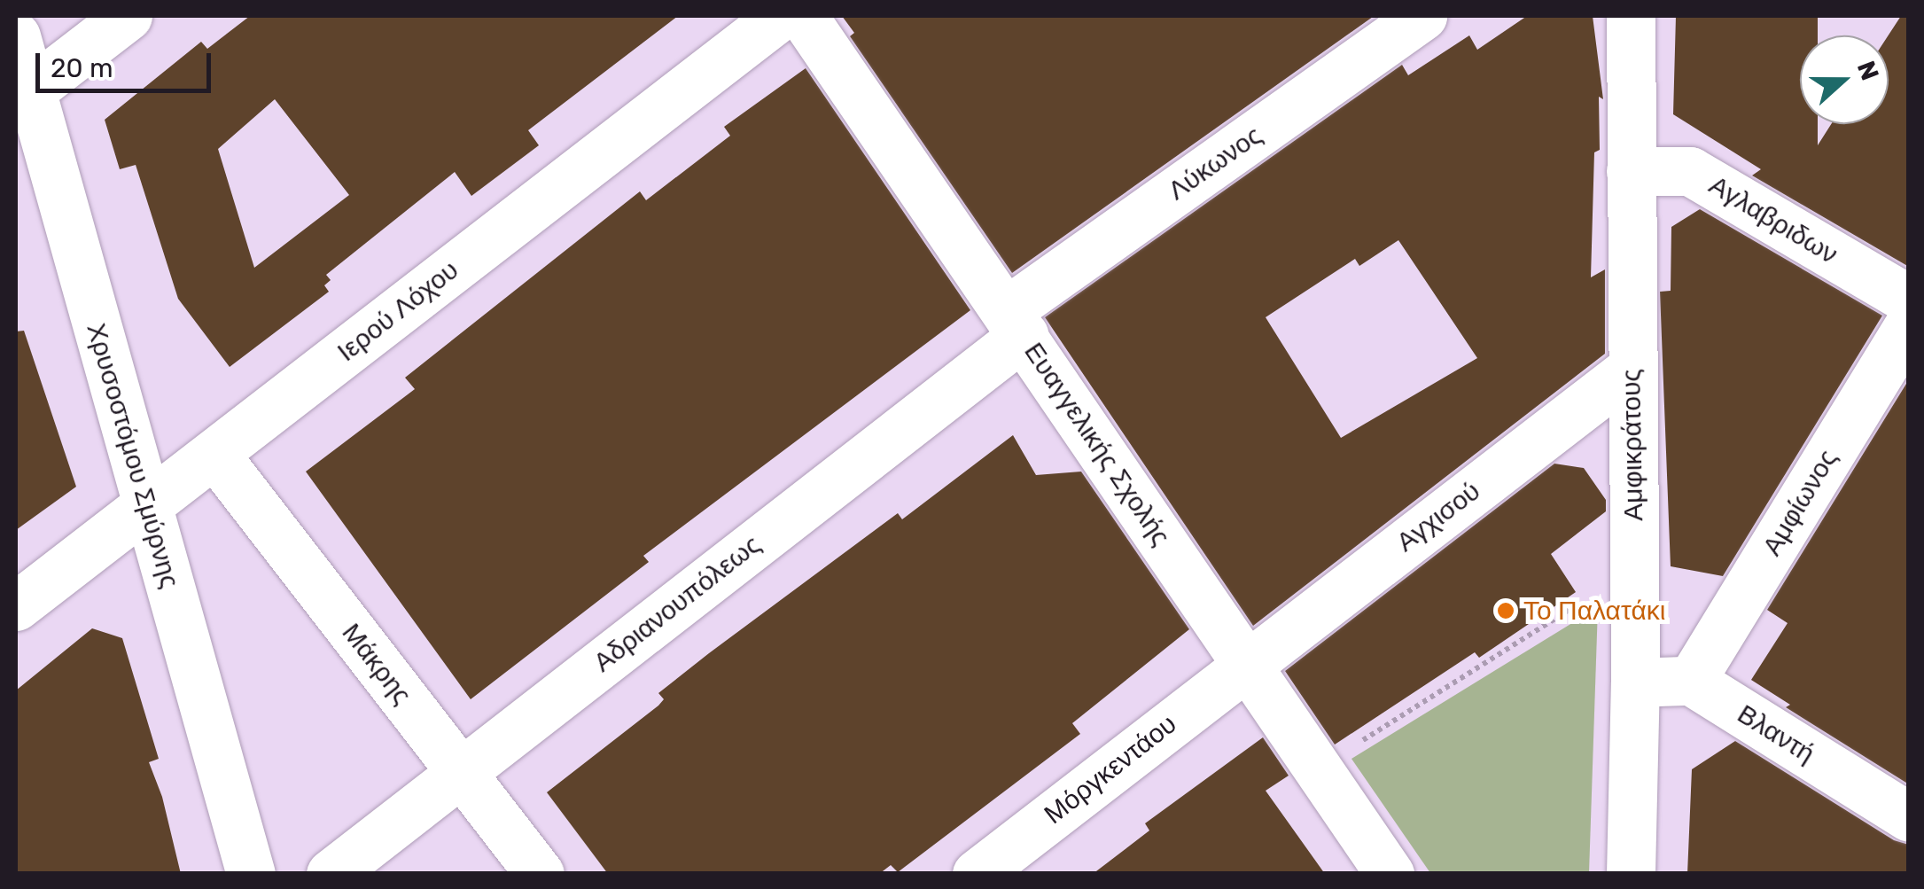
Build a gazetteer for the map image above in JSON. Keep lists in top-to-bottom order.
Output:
{
  "streets": {
    "street": [
      "Λύκωνος",
      "Αγλαβριδων",
      "Ιερού Λόχου",
      "Ευαγγελικής Σχολής",
      "Αμφικράτους",
      "Χρυσοστόμου Σμύρνης",
      "Αμφίωνος",
      "Αγχισού",
      "Αδριανουπόλεως",
      "Μάκρης",
      "Βλαντή",
      "Μόργκεντάου"
    ]
  },
  "crossings": [
    ["Λύκωνος", "Ευαγγελικής Σχολής"],
    ["Λύκωνος", "Αδριανουπόλεως"],
    ["Αγλαβριδων", "Αμφικράτους"],
    ["Ιερού Λόχου", "Χρυσοστόμου Σμύρνης"],
    ["Ιερού Λόχου", "Μάκρης"],
    ["Ευαγγελικής Σχολής", "Αγχισού"],
    ["Ευαγγελικής Σχολής", "Αδριανουπόλεως"],
    ["Ευαγγελικής Σχολής", "Μόργκεντάου"],
    ["Αμφικράτους", "Αγχισού"],
    ["Αμφίωνος", "Βλαντή"],
    ["Αγχισού", "Μόργκεντάου"],
    ["Αδριανουπόλεως", "Μάκρης"]
  ],
  "places": ["Το Παλατάκι"],
  "scale_bar": "20 m",
  "north": "right"
}
